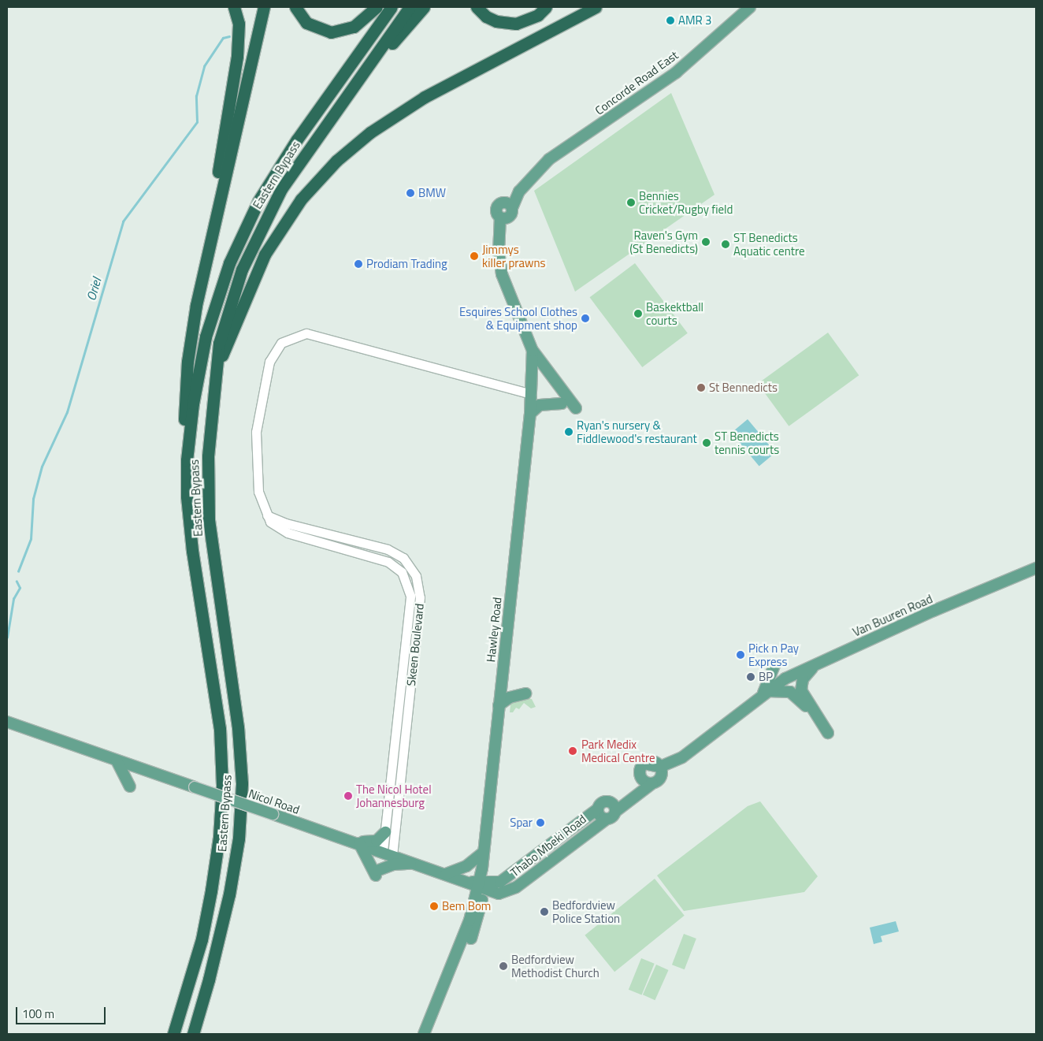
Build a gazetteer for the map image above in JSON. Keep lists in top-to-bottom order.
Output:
{
  "streets": {
    "highway": ["Eastern Bypass"],
    "main road": [
      "Concorde Road East",
      "Van Buuren Road",
      "Hawley Road",
      "Nicol Road",
      "Thabo Mbeki Road"
    ],
    "street": ["Skeen Boulevard"]
  },
  "crossings": [
    ["Concorde Road East", "Hawley Road"],
    ["Concorde Road East", "Skeen Boulevard"],
    ["Hawley Road", "Skeen Boulevard"],
    ["Hawley Road", "Nicol Road"],
    ["Hawley Road", "Thabo Mbeki Road"],
    ["Skeen Boulevard", "Nicol Road"],
    ["Nicol Road", "Thabo Mbeki Road"]
  ],
  "water": ["Oriel"],
  "places": [
    "AMR 3",
    "BMW",
    "Bennies Cricket/Rugby field",
    "Raven's Gym (St Benedicts)",
    "ST Benedicts Aquatic centre",
    "Jimmys killer prawns",
    "Prodiam Trading",
    "Baskektball courts",
    "Esquires School Clothes & Equipment shop",
    "St Bennedicts",
    "Ryan's nursery & Fiddlewood's restaurant",
    "ST Benedicts tennis courts",
    "Pick n Pay Express",
    "BP",
    "Park Medix Medical Centre",
    "The Nicol Hotel Johannesburg",
    "Spar",
    "Bem Bom",
    "Bedfordview Police Station",
    "Bedfordview Methodist Church"
  ],
  "scale_bar": "100 m"
}
